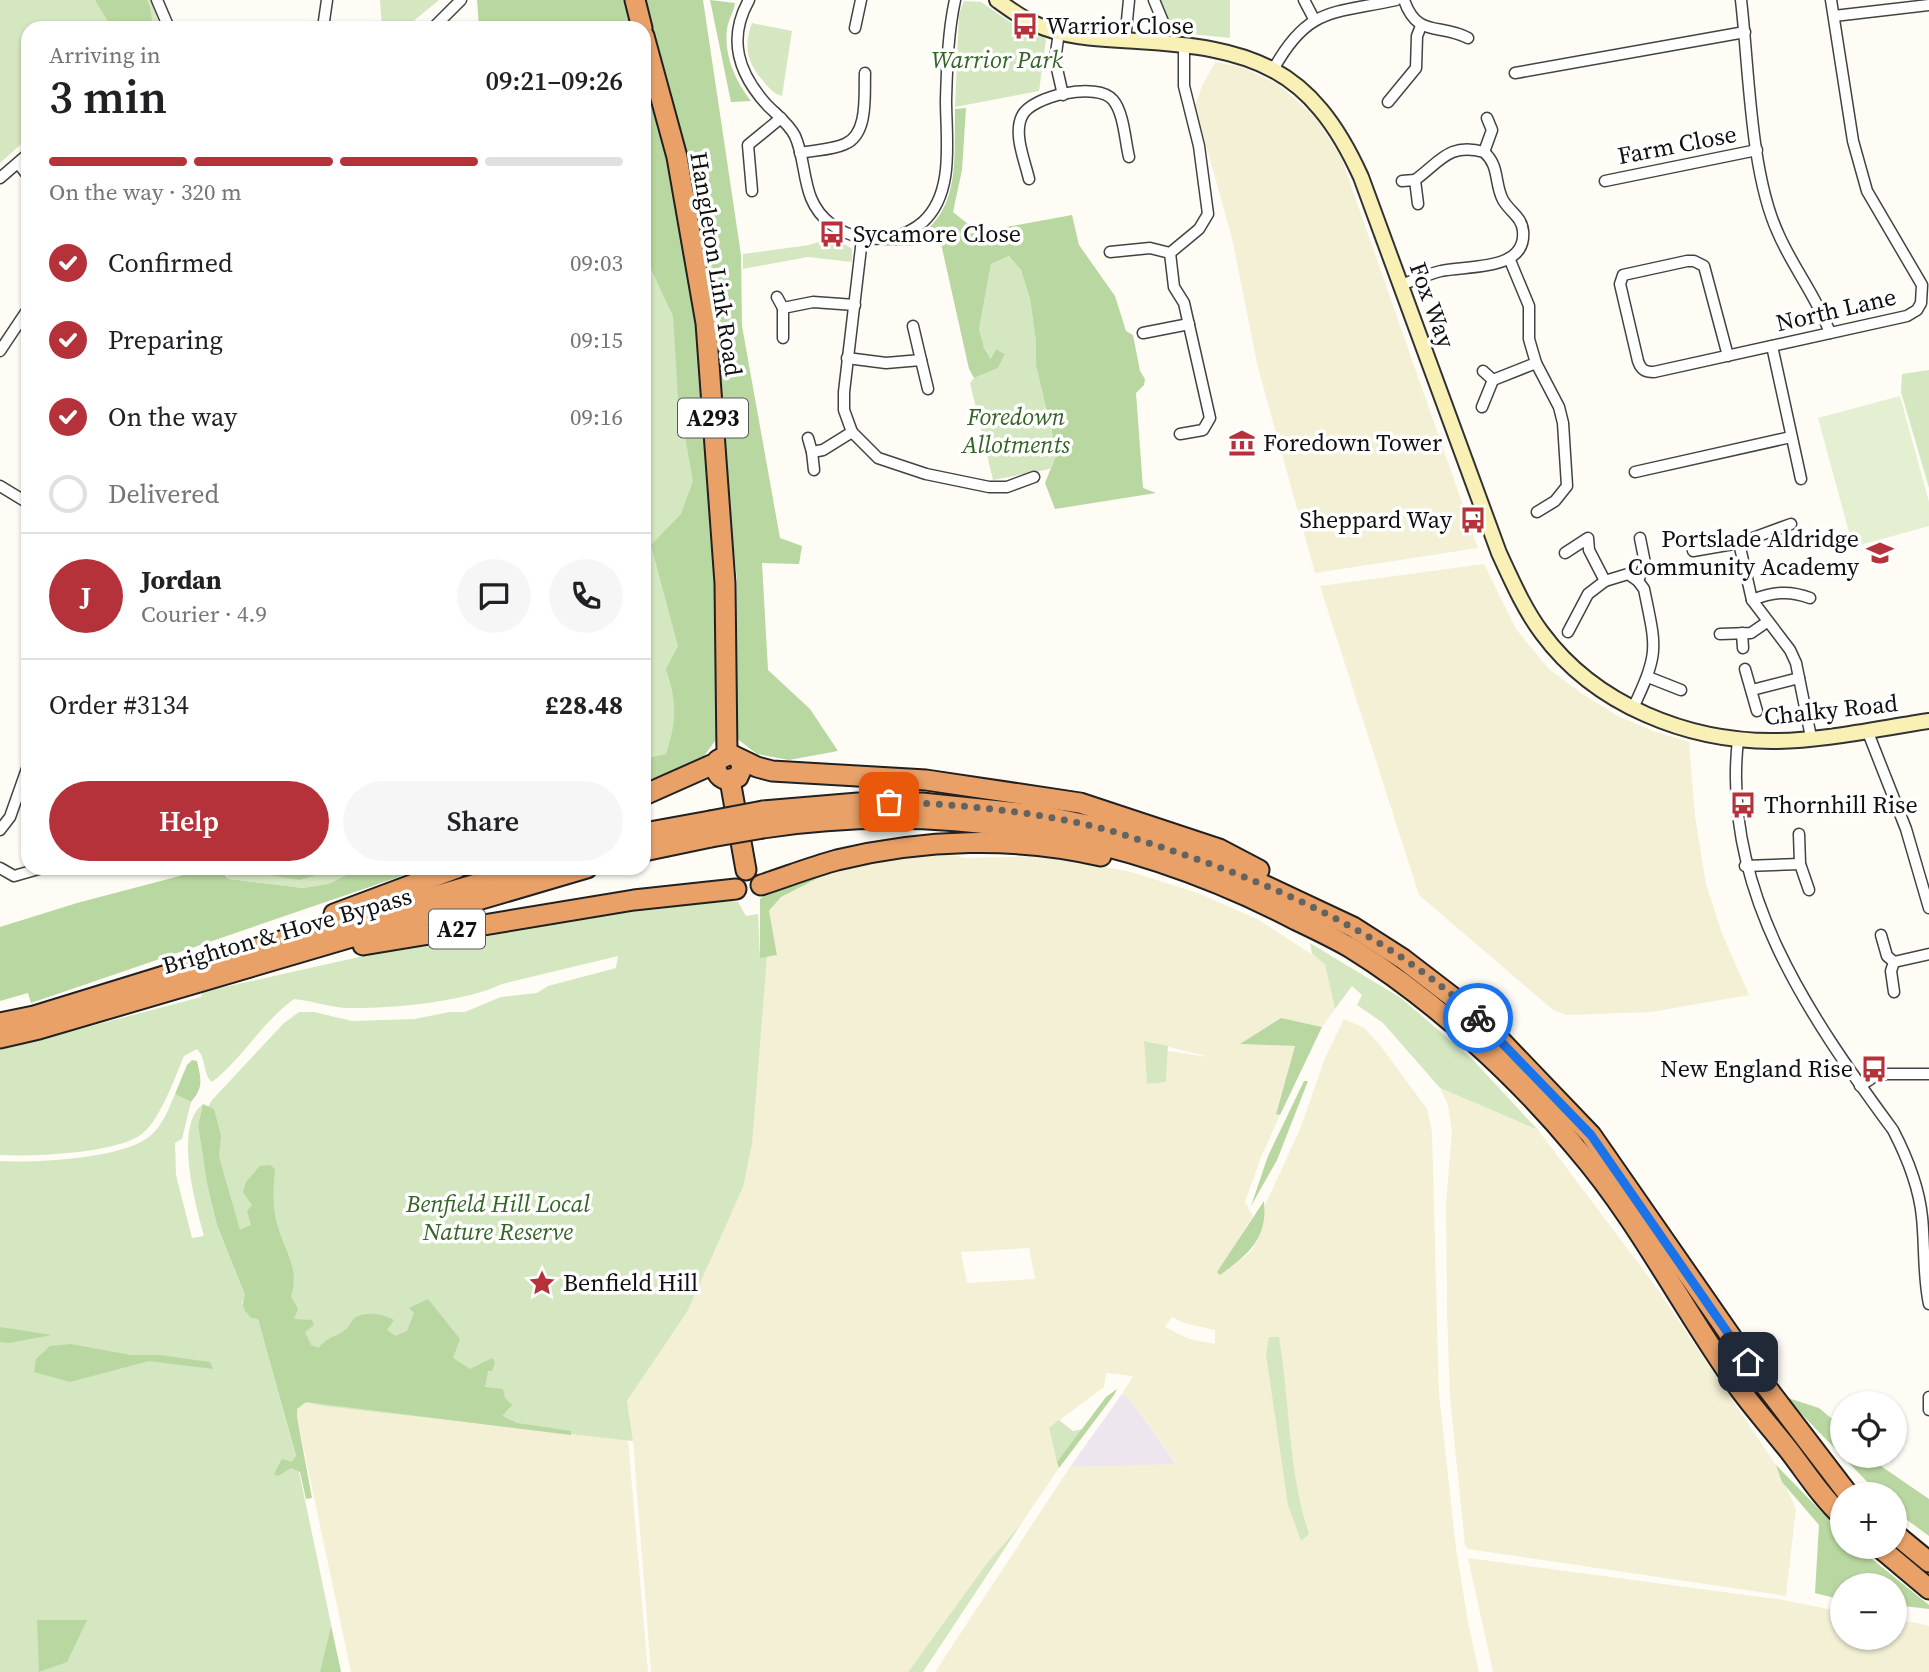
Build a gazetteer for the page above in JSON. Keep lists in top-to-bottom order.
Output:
{
  "streets": {
    "highway": [
      "Hangleton Link Road",
      "A293",
      "A27",
      "Brighton & Hove Bypass"
    ],
    "street": [
      "Farm Close",
      "Fox Way",
      "North Lane",
      "Chalky Road"
    ]
  },
  "crossings": [
    ["Fox Way", "Chalky Road"],
    ["A27", "Brighton & Hove Bypass"]
  ],
  "parks": ["Warrior Park", "Foredown Allotments", "Benfield Hill Local Nature Reserve"],
  "places": {
    "bus stop": [
      "Warrior Close",
      "Sycamore Close",
      "Sheppard Way",
      "Thornhill Rise",
      "New England Rise"
    ],
    "museum": ["Foredown Tower"],
    "school or university": ["Portslade Aldridge Community Academy"],
    "place": ["Benfield Hill"]
  },
  "page": {
    "heading": ["3 min", "Arriving in", "09:21–09:26"],
    "panel": [
      "Jordan",
      "Courier · 4.9",
      "Order #3134",
      "£28.48"
    ],
    "bar": "On the way · 320 m",
    "list": [
      ["Confirmed", "09:03"],
      ["Preparing", "09:15"],
      ["On the way", "09:16"],
      "Delivered"
    ],
    "round": "J",
    "buttons": ["Help", "Share"],
    "map_buttons": ["+", "−"]
  }
}
